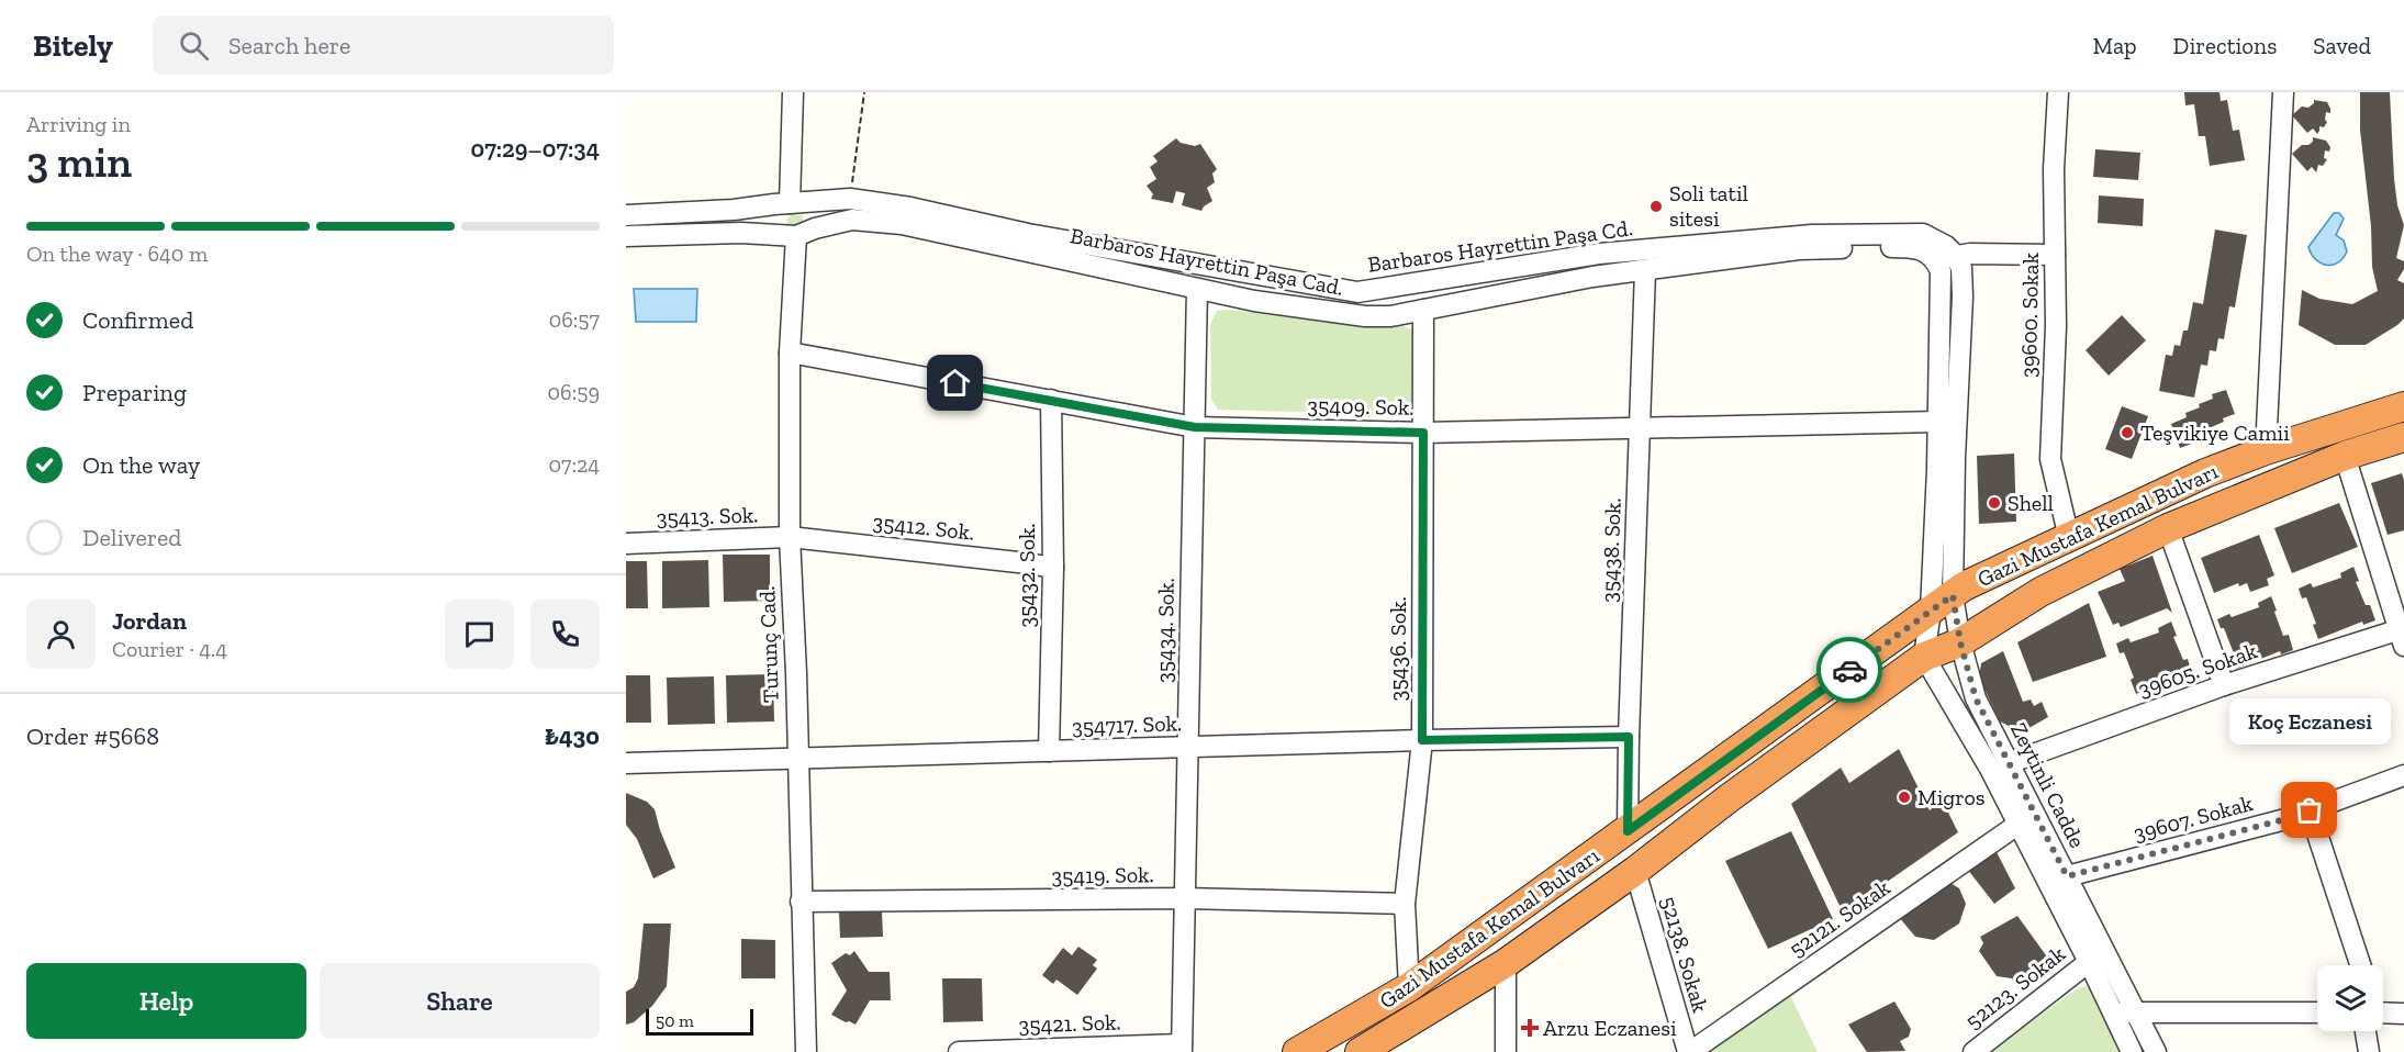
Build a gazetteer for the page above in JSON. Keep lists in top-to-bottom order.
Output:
{
  "streets": {
    "highway": ["Gazi Mustafa Kemal Bulvarı"],
    "street": [
      "Barbaros Hayrettin Paşa Cd.",
      "Barbaros Hayrettin Paşa Cad.",
      "39600. Sokak",
      "35409. Sok.",
      "35413. Sok.",
      "35412. Sok.",
      "35438. Sok.",
      "35432. Sok.",
      "35434. Sok.",
      "Turunç Cad.",
      "35436. Sok.",
      "39605. Sokak",
      "354717. Sok.",
      "Zeytinli Cadde",
      "39607. Sokak",
      "35419. Sok.",
      "52121. Sokak",
      "52138. Sokak",
      "52123. Sokak",
      "35421. Sok."
    ]
  },
  "crossings": [
    ["Barbaros Hayrettin Paşa Cd.", "Barbaros Hayrettin Paşa Cad."],
    ["Barbaros Hayrettin Paşa Cd.", "Turunç Cad."],
    ["Barbaros Hayrettin Paşa Cad.", "35438. Sok."],
    ["Barbaros Hayrettin Paşa Cad.", "35434. Sok."],
    ["Barbaros Hayrettin Paşa Cad.", "Turunç Cad."],
    ["Barbaros Hayrettin Paşa Cad.", "35436. Sok."],
    ["39600. Sokak", "Gazi Mustafa Kemal Bulvarı"],
    ["35409. Sok.", "35438. Sok."],
    ["35409. Sok.", "35432. Sok."],
    ["35409. Sok.", "35434. Sok."],
    ["35409. Sok.", "Turunç Cad."],
    ["35409. Sok.", "35436. Sok."],
    ["35413. Sok.", "35412. Sok."],
    ["35413. Sok.", "Turunç Cad."],
    ["Gazi Mustafa Kemal Bulvarı", "35438. Sok."],
    ["Gazi Mustafa Kemal Bulvarı", "35436. Sok."],
    ["Gazi Mustafa Kemal Bulvarı", "Zeytinli Cadde"],
    ["Gazi Mustafa Kemal Bulvarı", "52138. Sokak"],
    ["35412. Sok.", "35432. Sok."],
    ["35412. Sok.", "Turunç Cad."],
    ["35438. Sok.", "354717. Sok."],
    ["35432. Sok.", "354717. Sok."],
    ["35434. Sok.", "354717. Sok."],
    ["35434. Sok.", "35419. Sok."],
    ["35434. Sok.", "35421. Sok."],
    ["Turunç Cad.", "354717. Sok."],
    ["Turunç Cad.", "35419. Sok."],
    ["35436. Sok.", "354717. Sok."],
    ["35436. Sok.", "35419. Sok."],
    ["39605. Sokak", "Zeytinli Cadde"],
    ["Zeytinli Cadde", "39607. Sokak"],
    ["Zeytinli Cadde", "52121. Sokak"],
    ["Zeytinli Cadde", "52123. Sokak"],
    ["52121. Sokak", "52138. Sokak"]
  ],
  "places": {
    "other": [
      "Soli tatil sitesi",
      "Teşvikiye Camii",
      "Shell",
      "Migros",
      "Koç Eczanesi"
    ],
    "health": ["Arzu Eczanesi"]
  },
  "scale_bar": "50 m",
  "page": {
    "header": "Bitely",
    "search": "Search here",
    "nav": ["Map", "Directions", "Saved"],
    "heading": ["3 min", "Arriving in", "07:29–07:34"],
    "panel": [
      "Jordan",
      "Courier · 4.4",
      "Order #5668",
      "₺430"
    ],
    "bar": "On the way · 640 m",
    "list": [
      ["Confirmed", "06:57"],
      ["Preparing", "06:59"],
      ["On the way", "07:24"],
      "Delivered"
    ],
    "bubble": "Koç Eczanesi",
    "buttons": ["Help", "Share"],
    "scale": "50 m"
  }
}
